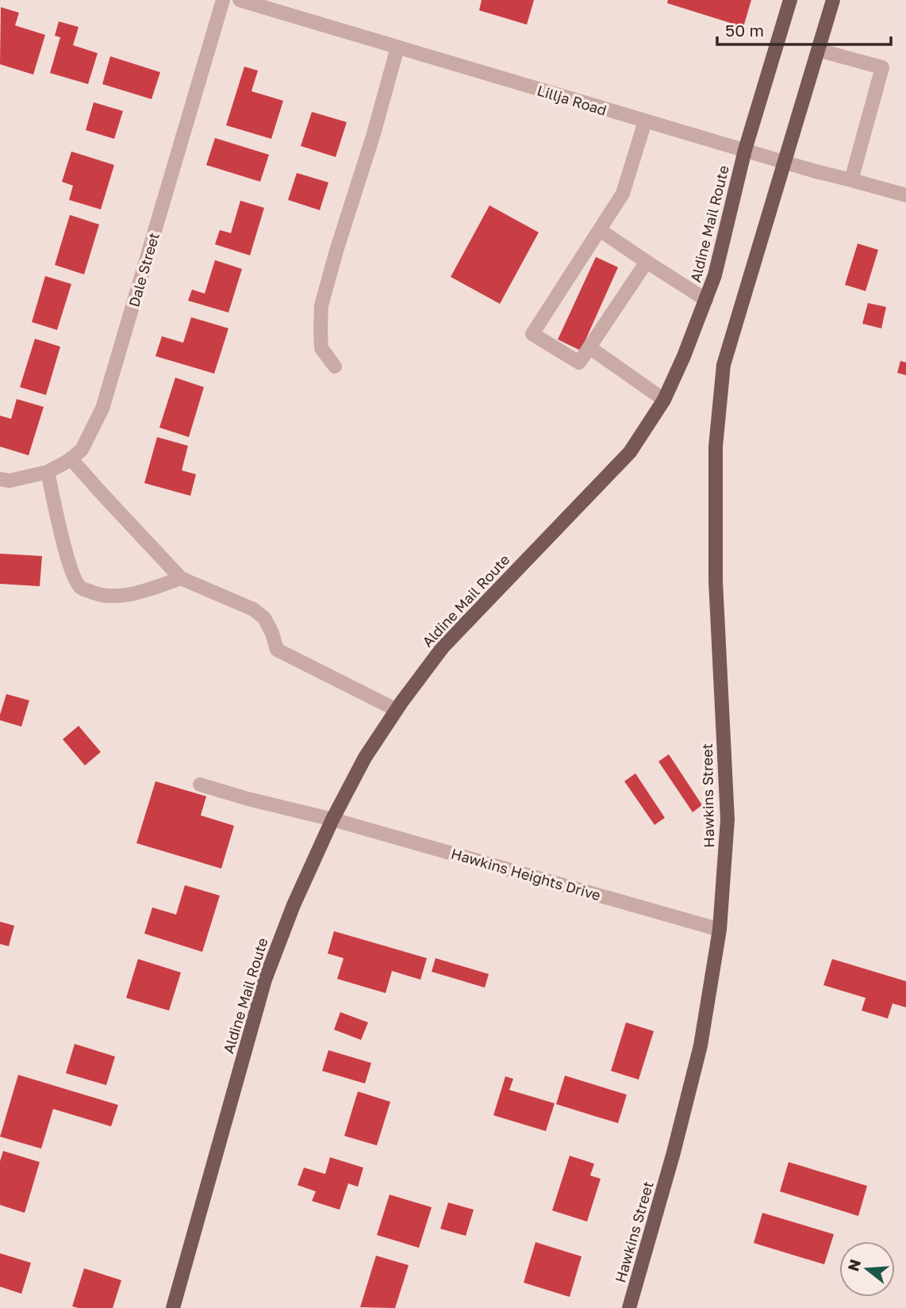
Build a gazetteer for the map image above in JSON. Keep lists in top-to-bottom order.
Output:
{
  "streets": {
    "main road": ["Aldine Mail Route", "Hawkins Street"],
    "street": ["Lillja Road", "Dale Street", "Hawkins Heights Drive"]
  },
  "crossings": [
    ["Lillja Road", "Aldine Mail Route"],
    ["Lillja Road", "Hawkins Street"],
    ["Aldine Mail Route", "Hawkins Heights Drive"],
    ["Hawkins Street", "Hawkins Heights Drive"]
  ],
  "scale_bar": "50 m",
  "north": "left"
}
